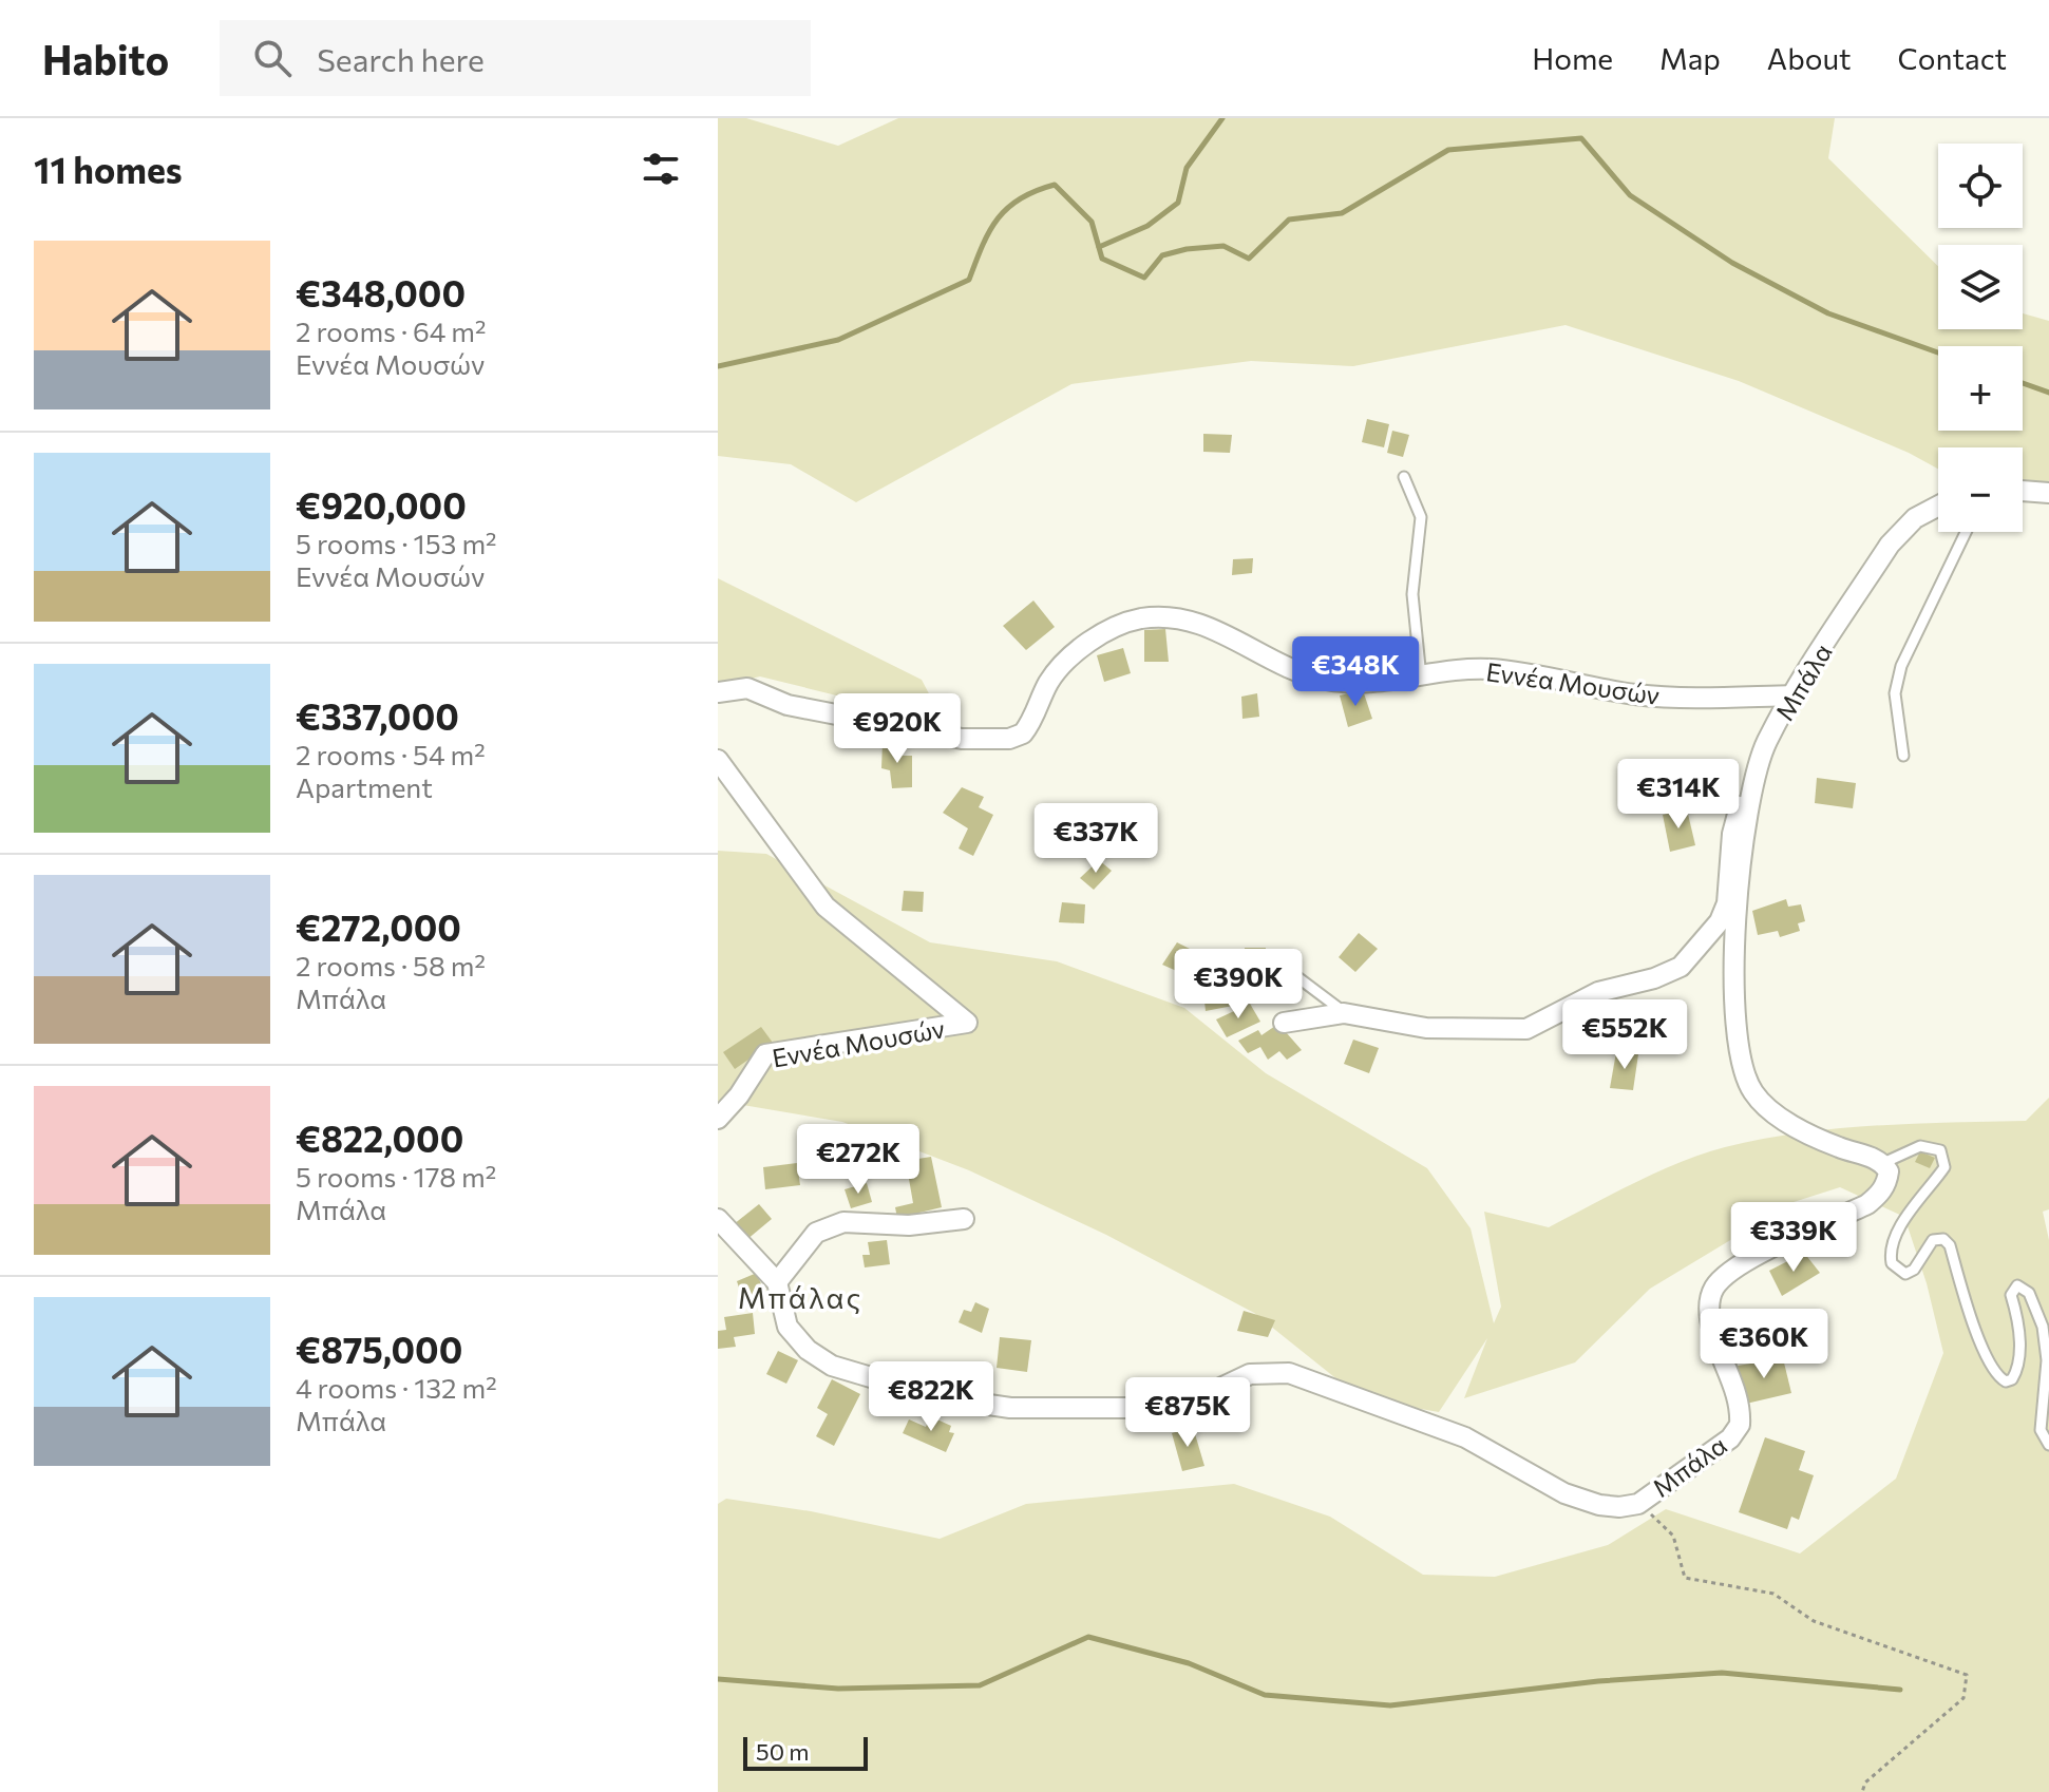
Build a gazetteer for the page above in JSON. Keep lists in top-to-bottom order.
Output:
{
  "streets": {
    "street": ["Μπάλα", "Εννέα Μουσών"]
  },
  "crossings": [
    ["Μπάλα", "Εννέα Μουσών"]
  ],
  "districts": ["Μπάλας"],
  "scale_bar": "50 m",
  "page": {
    "header": "Habito",
    "search": "Search here",
    "nav": [
      "Home",
      "Map",
      "About",
      "Contact"
    ],
    "heading": "11 homes",
    "map_buttons": ["+", "−"],
    "list": [
      {
        "name": "€348,000",
        "note": "2 rooms · 64 m² · Εννέα Μουσών"
      },
      {
        "name": "€920,000",
        "note": "5 rooms · 153 m² · Εννέα Μουσών"
      },
      {
        "name": "€337,000",
        "note": "2 rooms · 54 m² · Apartment"
      },
      {
        "name": "€272,000",
        "note": "2 rooms · 58 m² · Μπάλα"
      },
      {
        "name": "€822,000",
        "note": "5 rooms · 178 m² · Μπάλα"
      },
      {
        "name": "€875,000",
        "note": "4 rooms · 132 m² · Μπάλα"
      }
    ],
    "price": [
      "€348K",
      "€920K",
      "€314K",
      "€337K",
      "€390K",
      "€552K",
      "€272K",
      "€339K",
      "€360K",
      "€822K",
      "€875K"
    ],
    "scale": "50 m"
  }
}
